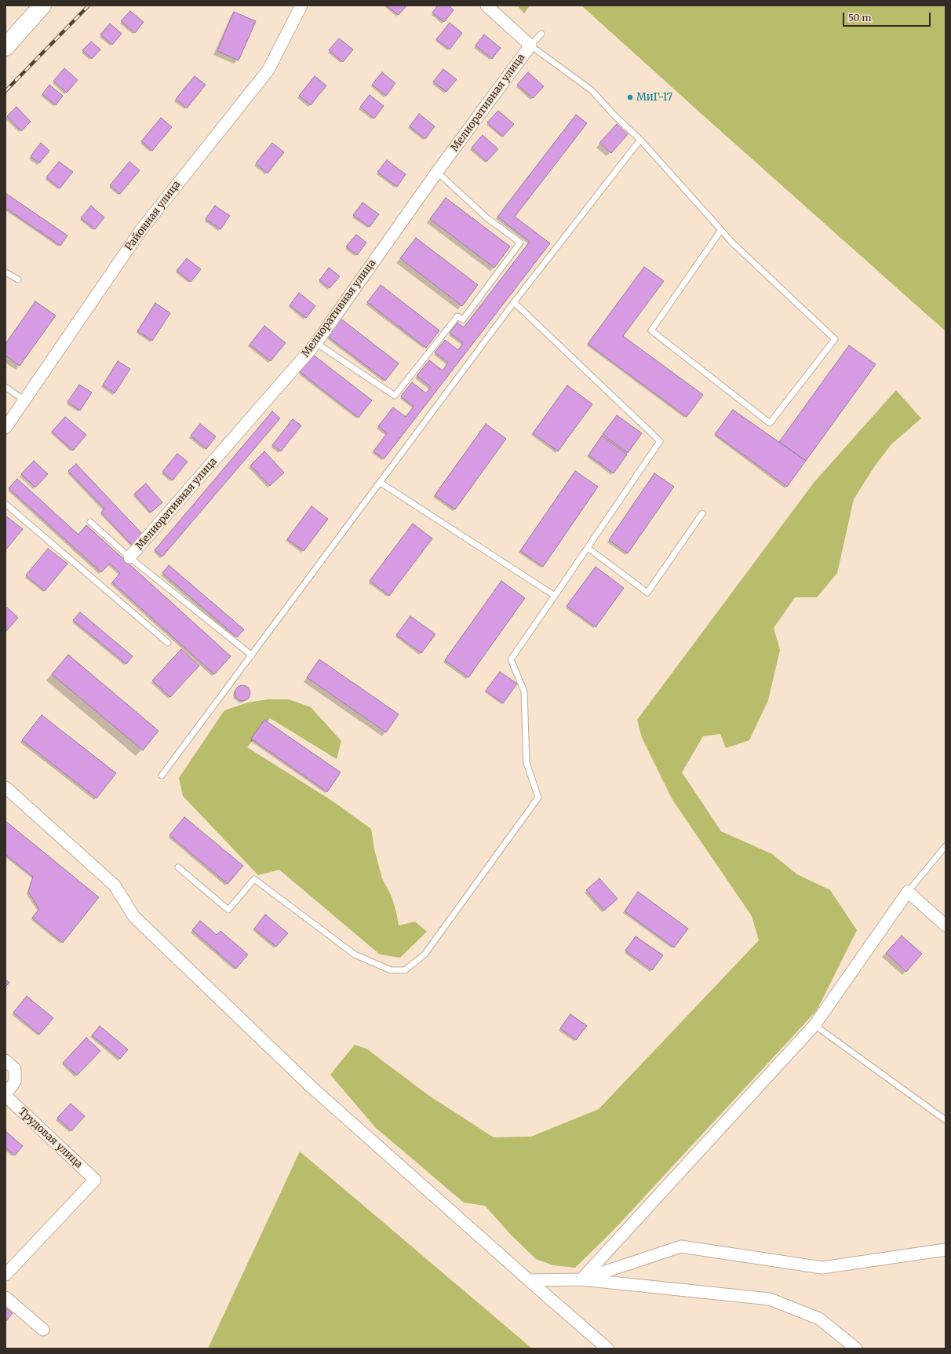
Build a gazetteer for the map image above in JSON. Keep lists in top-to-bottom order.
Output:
{
  "streets": {
    "street": ["Мелиоративная улица", "Районная улица", "Трудовая улица"]
  },
  "places": ["МиГ-17"],
  "scale_bar": "50 m"
}
